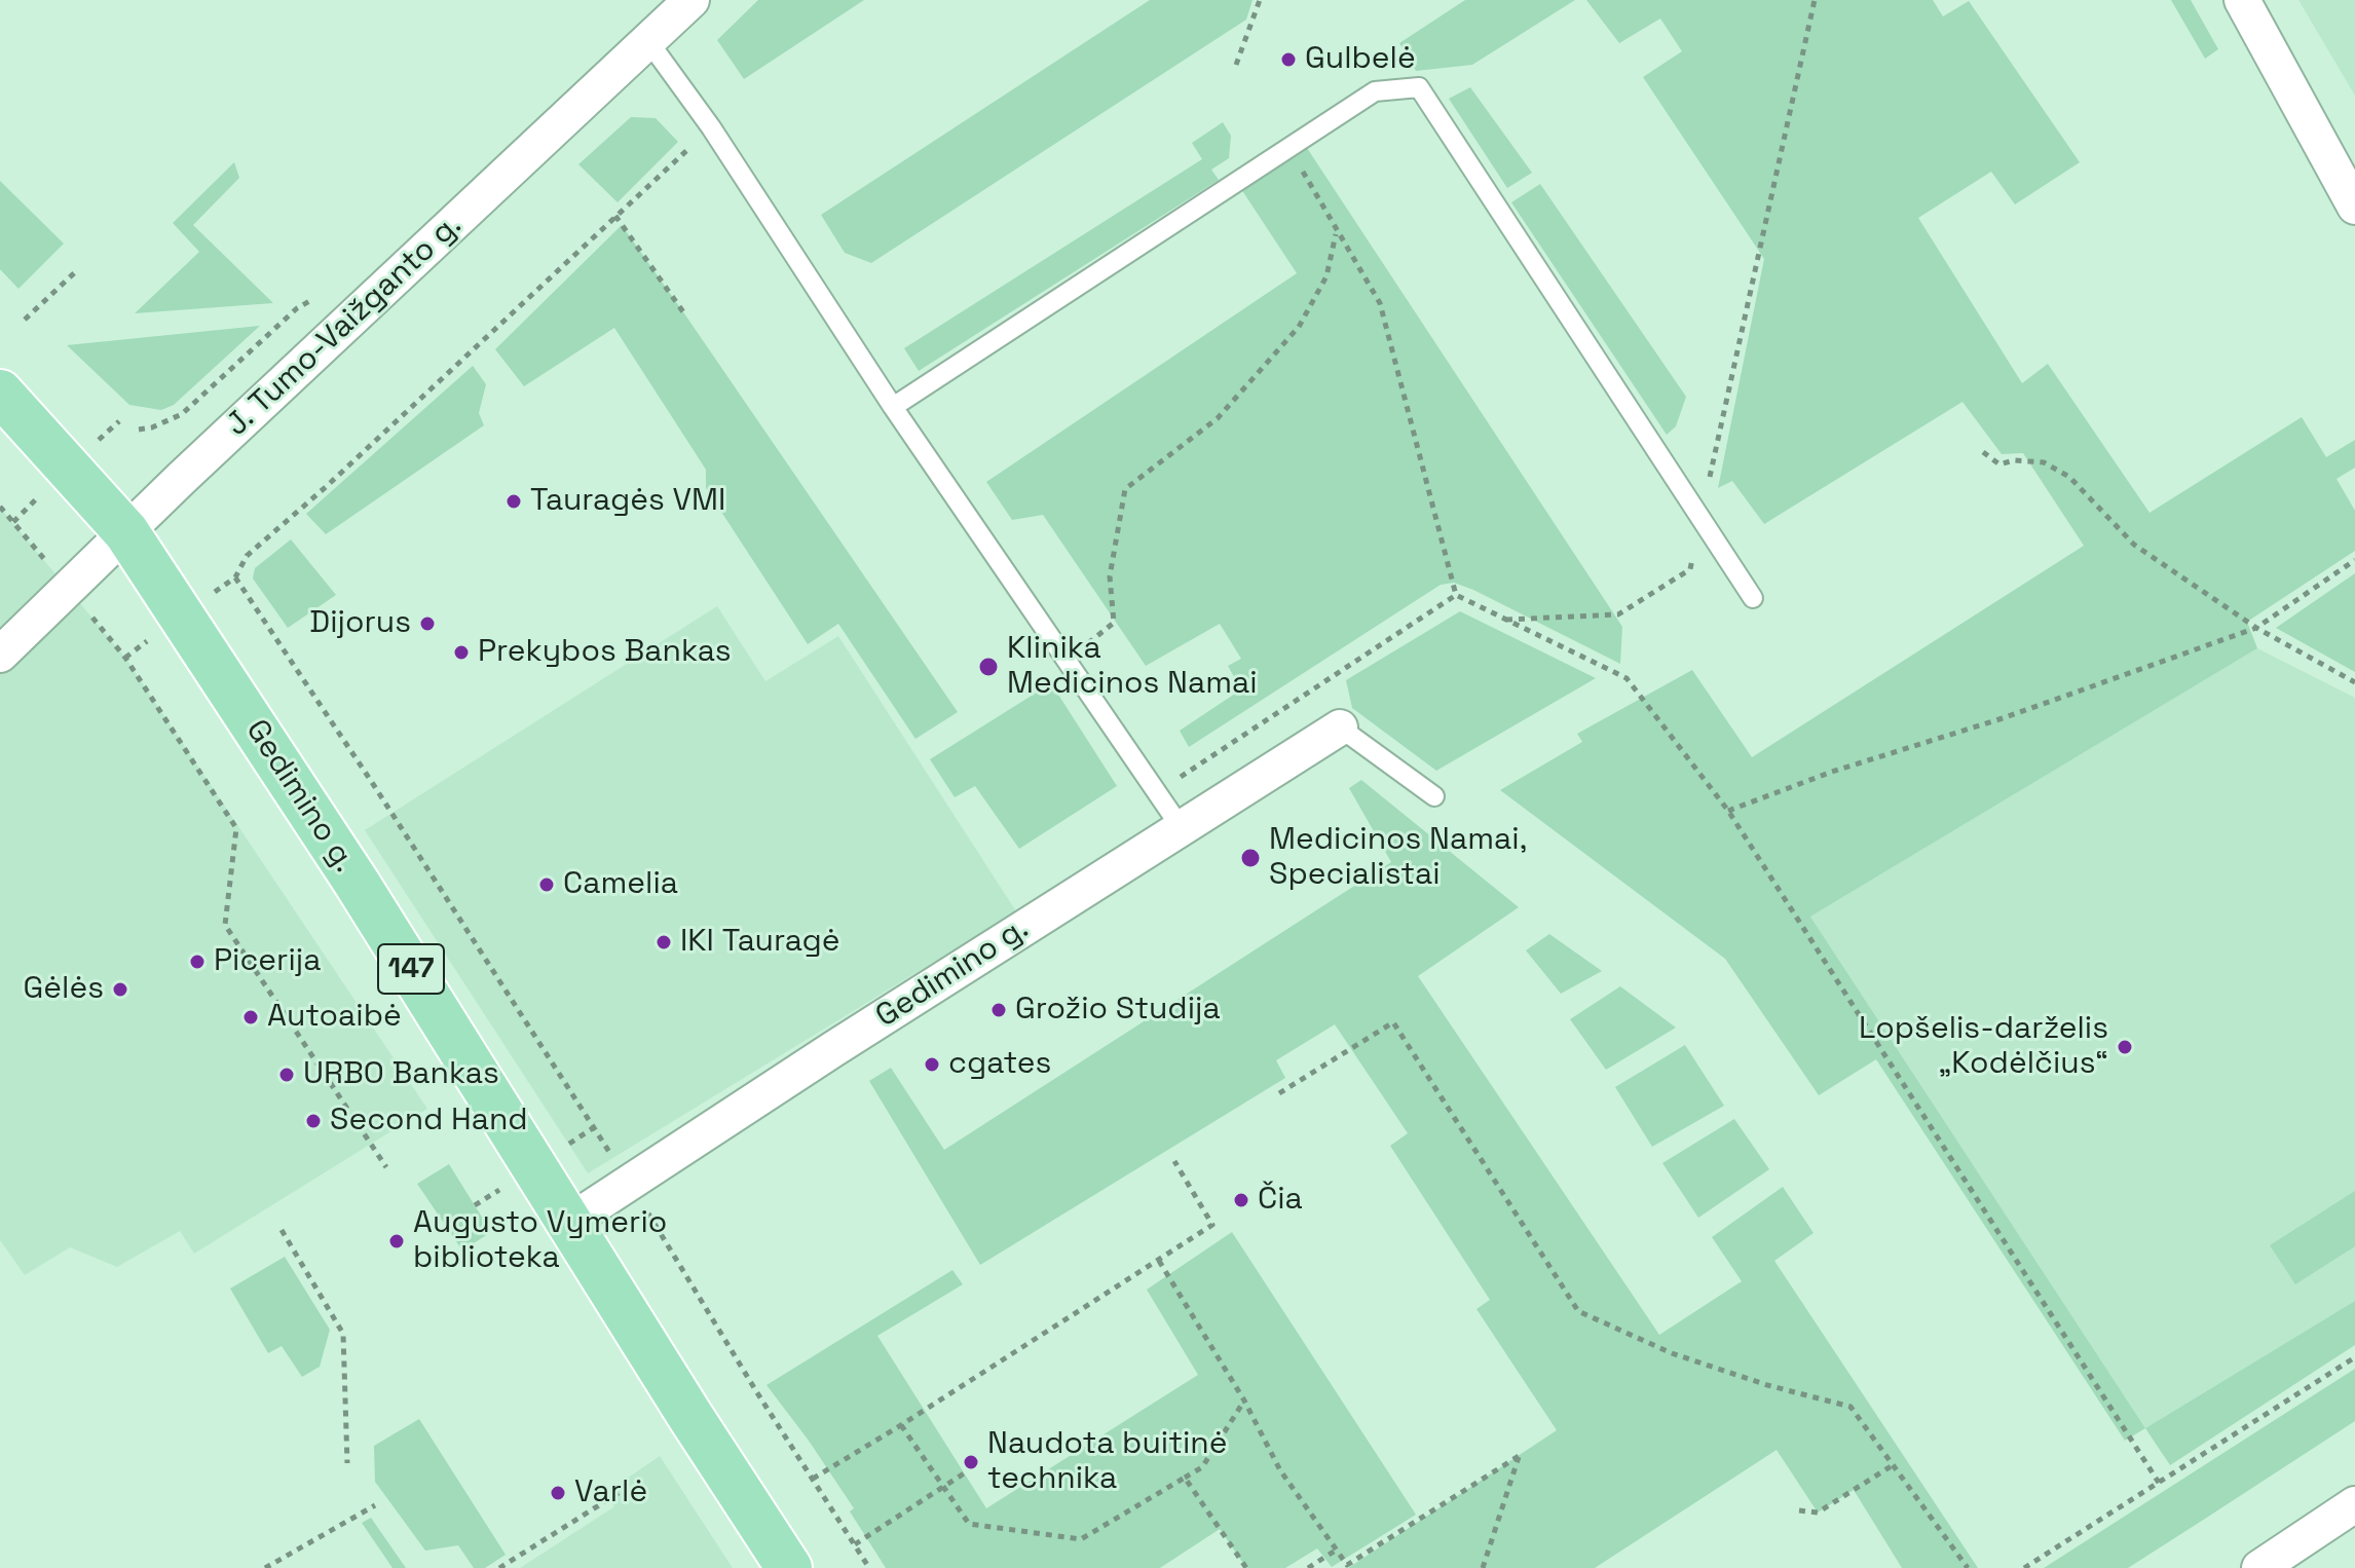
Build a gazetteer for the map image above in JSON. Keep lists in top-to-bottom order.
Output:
{
  "streets": {
    "main road": ["Gedimino g.", "147"],
    "street": ["J. Tumo-Vaižganto g."]
  },
  "crossings": [
    ["J. Tumo-Vaižganto g.", "Gedimino g."]
  ],
  "places": [
    "Gulbelė",
    "Tauragės VMI",
    "Dijorus",
    "Prekybos Bankas",
    "Klinika Medicinos Namai",
    "Medicinos Namai, Specialistai",
    "Camelia",
    "IKI Tauragė",
    "Picerija",
    "Gėlės",
    "Grožio Studija",
    "Autoaibė",
    "Lopšelis-darželis „Kodėlčius“",
    "cgates",
    "URBO Bankas",
    "Second Hand",
    "Čia",
    "Augusto Vymerio biblioteka",
    "Naudota buitinė technika",
    "Varlė"
  ]
}
